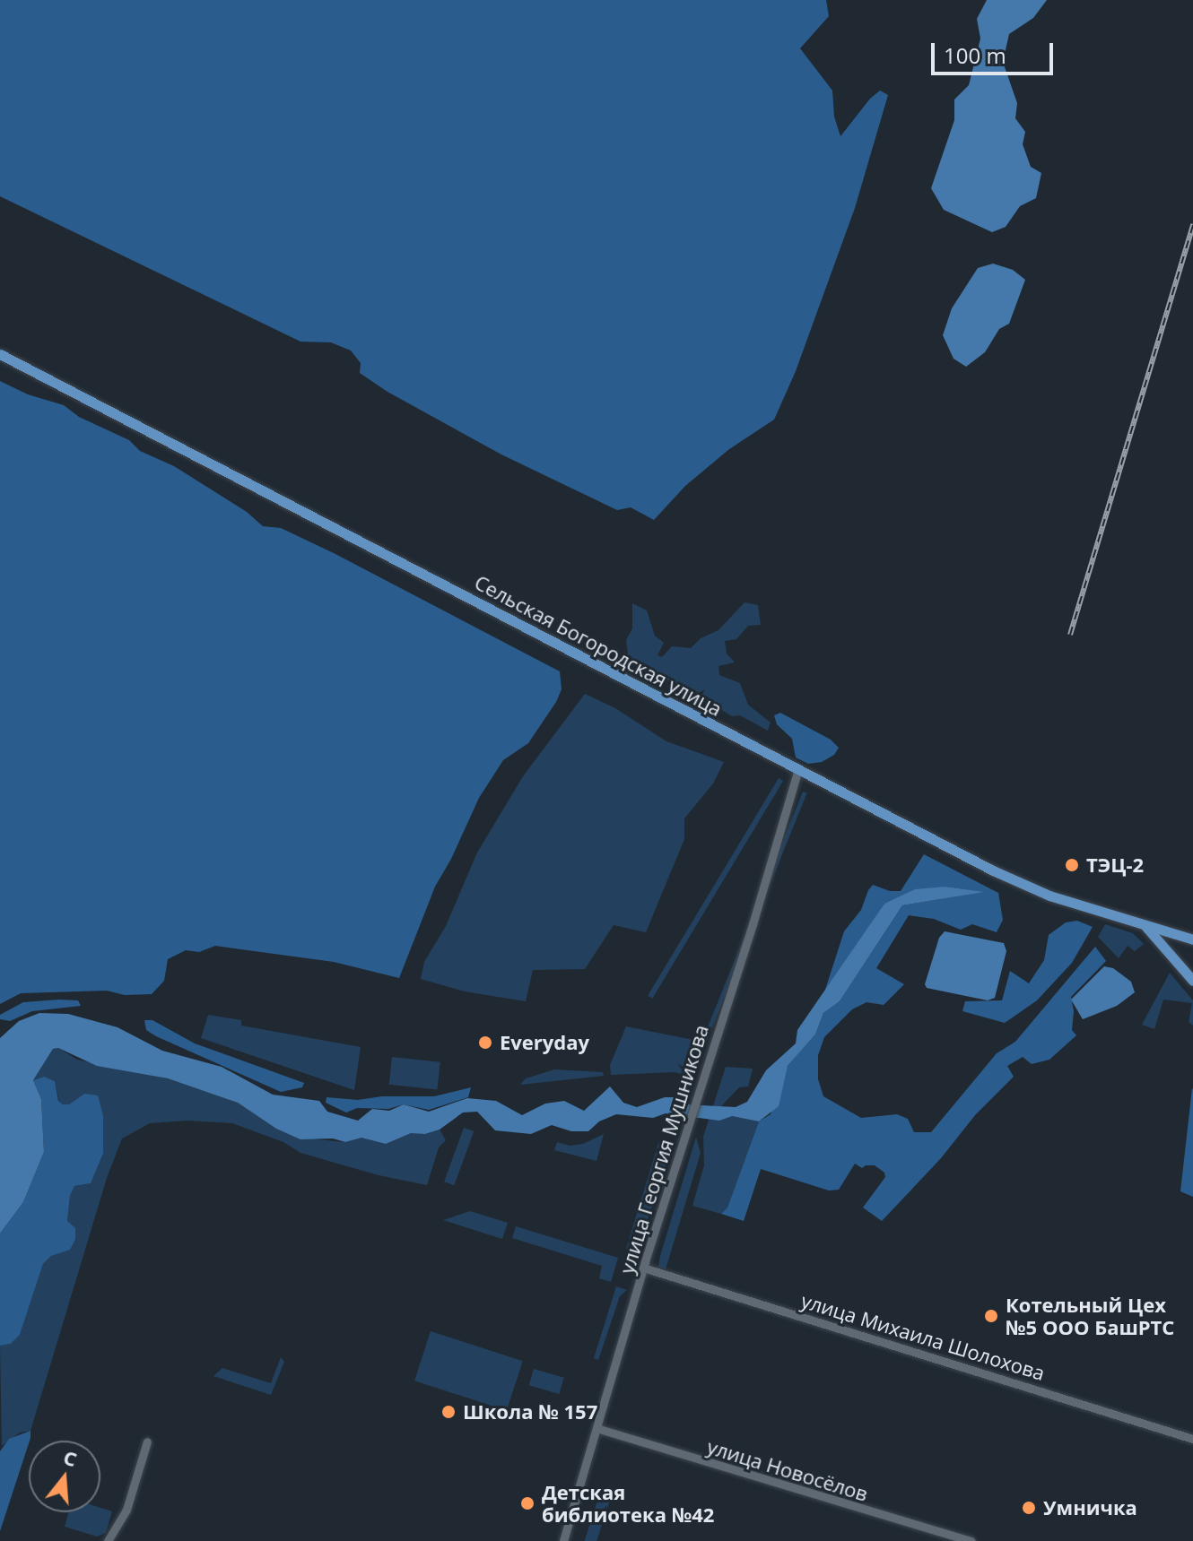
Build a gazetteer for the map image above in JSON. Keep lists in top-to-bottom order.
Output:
{
  "streets": {
    "main road": ["Сельская Богородская улица"],
    "street": ["улица Георгия Мушникова", "улица Михаила Шолохова", "улица Новосёлов"]
  },
  "crossings": [
    ["Сельская Богородская улица", "улица Георгия Мушникова"],
    ["улица Георгия Мушникова", "улица Михаила Шолохова"],
    ["улица Георгия Мушникова", "улица Новосёлов"]
  ],
  "places": [
    "ТЭЦ-2",
    "Everyday",
    "Котельный Цех №5 ООО БашРТС",
    "Школа № 157",
    "Детская библиотека №42",
    "Умничка"
  ],
  "scale_bar": "100 m",
  "north": "top"
}
